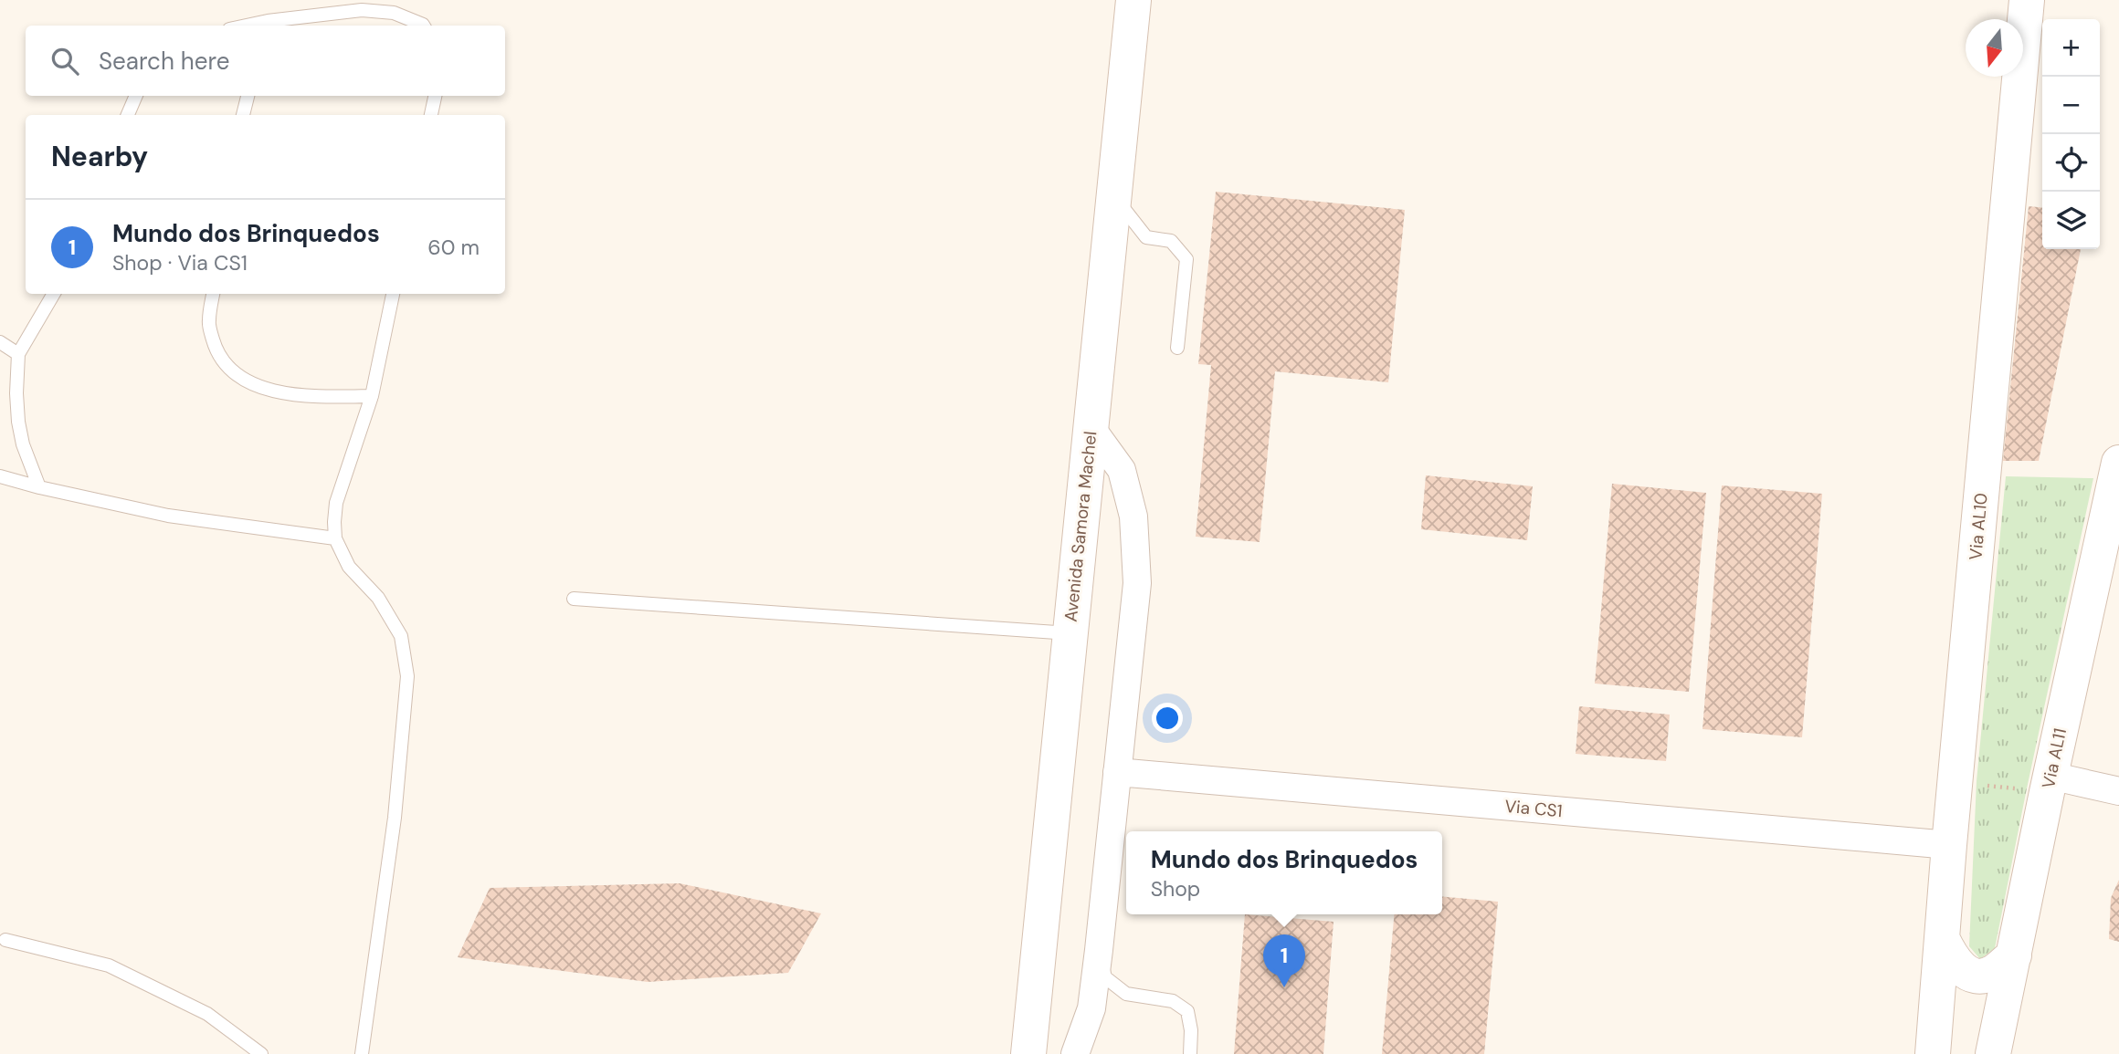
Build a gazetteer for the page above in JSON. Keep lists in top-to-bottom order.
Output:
{
  "streets": {
    "street": [
      "Avenida Samora Machel",
      "Via AL10",
      "Via AL11",
      "Via CS1"
    ]
  },
  "crossings": [
    ["Via AL10", "Via CS1"]
  ],
  "north": "bottom",
  "page": {
    "map_buttons": ["+", "−"],
    "search": "Search here",
    "heading": "Nearby",
    "list": [
      {
        "mark": "1",
        "name": "Mundo dos Brinquedos",
        "note": "Shop · Via CS1",
        "value": "60 m"
      }
    ],
    "popup": ["Mundo dos Brinquedos", "Shop"],
    "pins": "1"
  }
}
